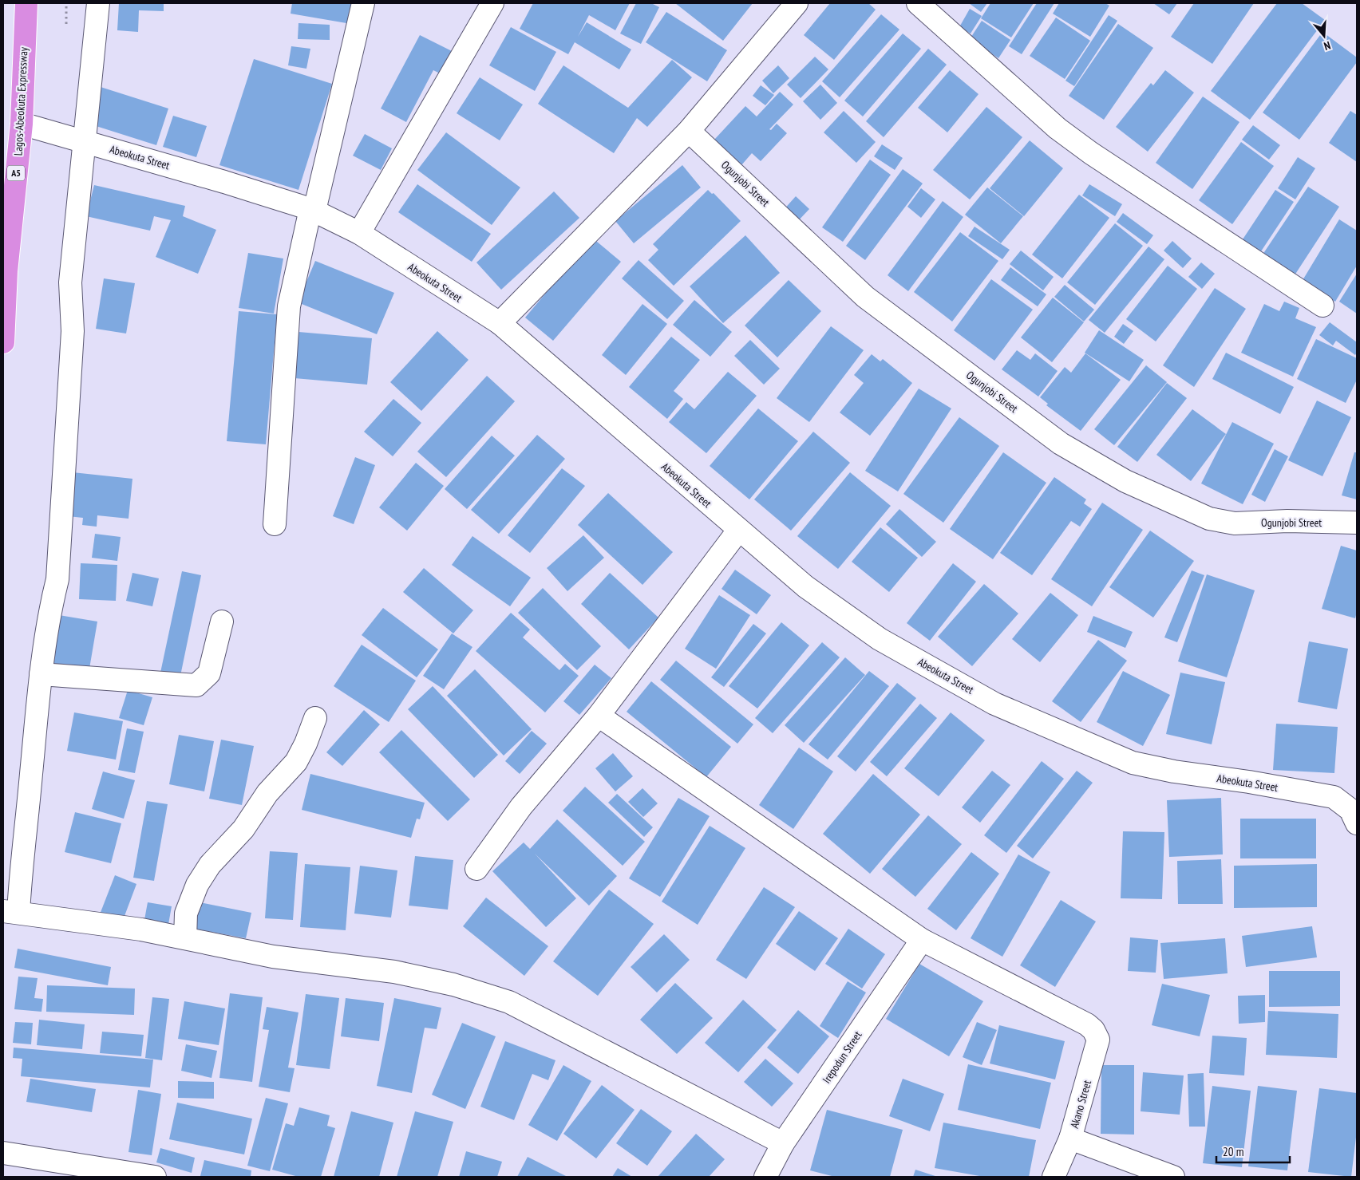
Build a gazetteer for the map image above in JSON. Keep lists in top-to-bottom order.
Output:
{
  "streets": {
    "highway": ["Lagos-Abeokuta Expressway", "A5"],
    "street": [
      "Abeokuta Street",
      "Ogunjobi Street",
      "Irepodun Street",
      "Akano Street"
    ]
  },
  "crossings": [
    ["Lagos-Abeokuta Expressway", "Abeokuta Street"],
    ["Irepodun Street", "Akano Street"]
  ],
  "scale_bar": "20 m",
  "north": "bottom"
}
